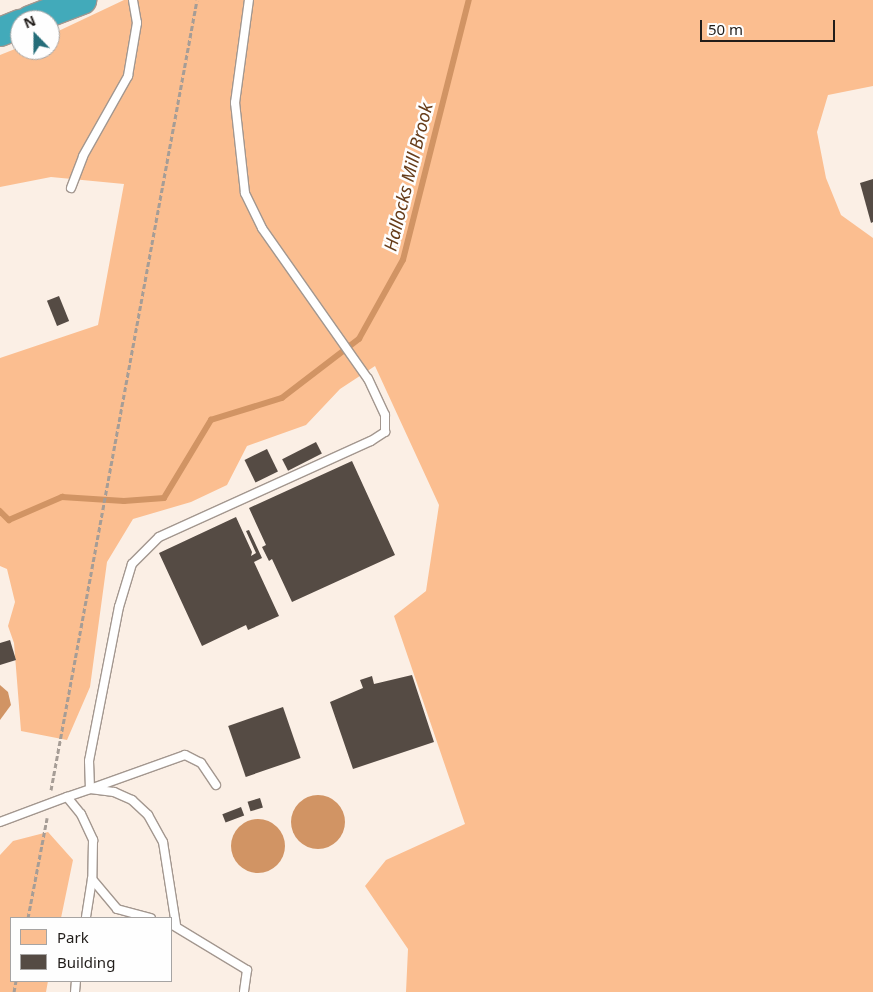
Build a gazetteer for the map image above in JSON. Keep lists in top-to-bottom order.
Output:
{
  "water": ["Hallocks Mill Brook"],
  "legend": ["Park", "Building"],
  "scale_bar": "50 m",
  "north": "top"
}
